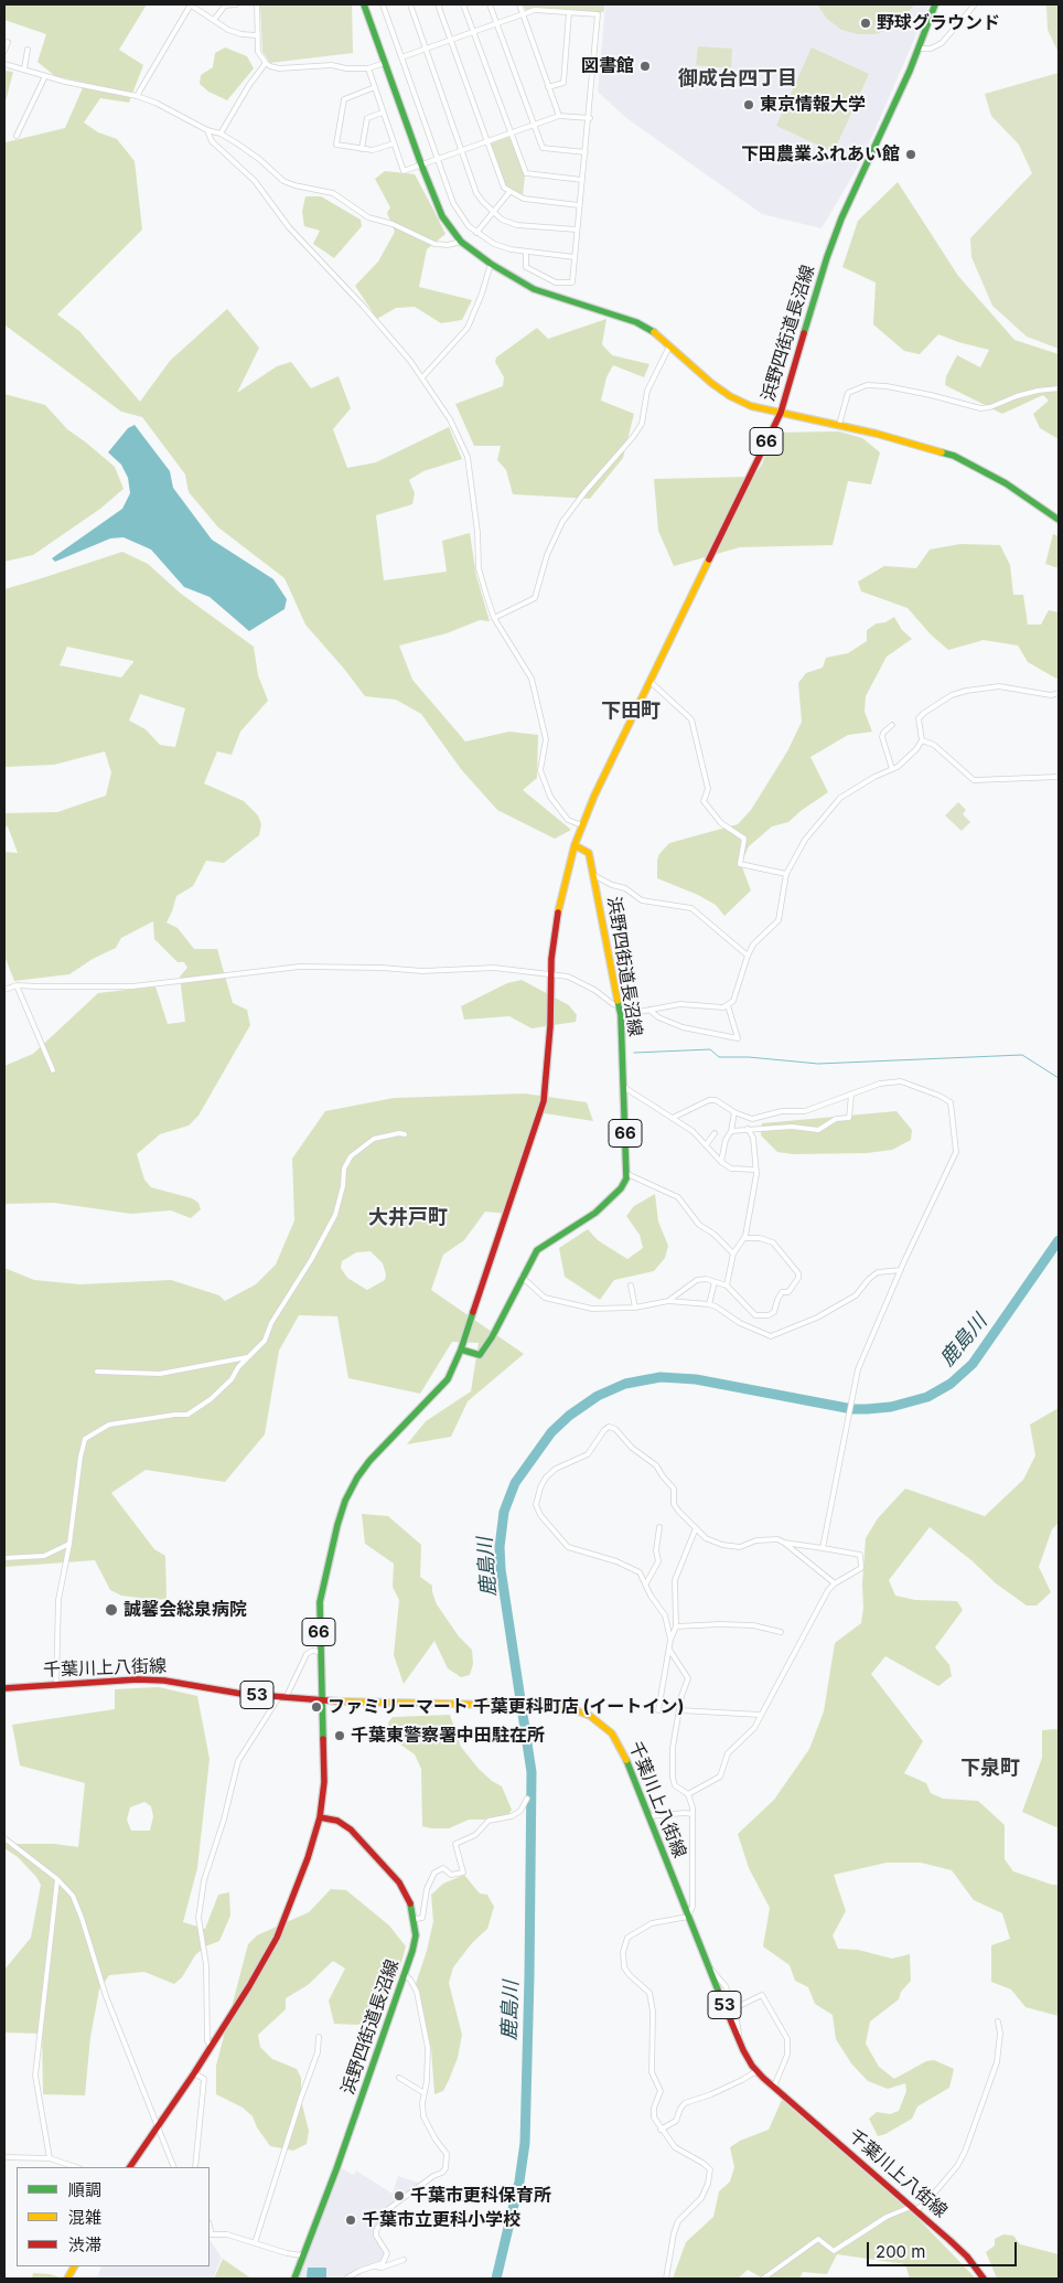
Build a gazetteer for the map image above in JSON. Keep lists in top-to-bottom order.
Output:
{
  "streets": {
    "main road": [
      "浜野四街道長沼線",
      "66",
      "千葉川上八街線",
      "53"
    ]
  },
  "crossings": [
    ["浜野四街道長沼線", "千葉川上八街線"]
  ],
  "districts": [
    "御成台四丁目",
    "下田町",
    "大井戸町",
    "下泉町"
  ],
  "water": ["鹿島川"],
  "places": [
    "野球グラウンド",
    "図書館",
    "東京情報大学",
    "下田農業ふれあい館",
    "誠馨会総泉病院",
    "ファミリーマート 千葉更科町店 (イートイン)",
    "千葉東警察署中田駐在所",
    "千葉市更科保育所",
    "千葉市立更科小学校"
  ],
  "legend": ["順調", "混雑", "渋滞"],
  "scale_bar": "200 m"
}
